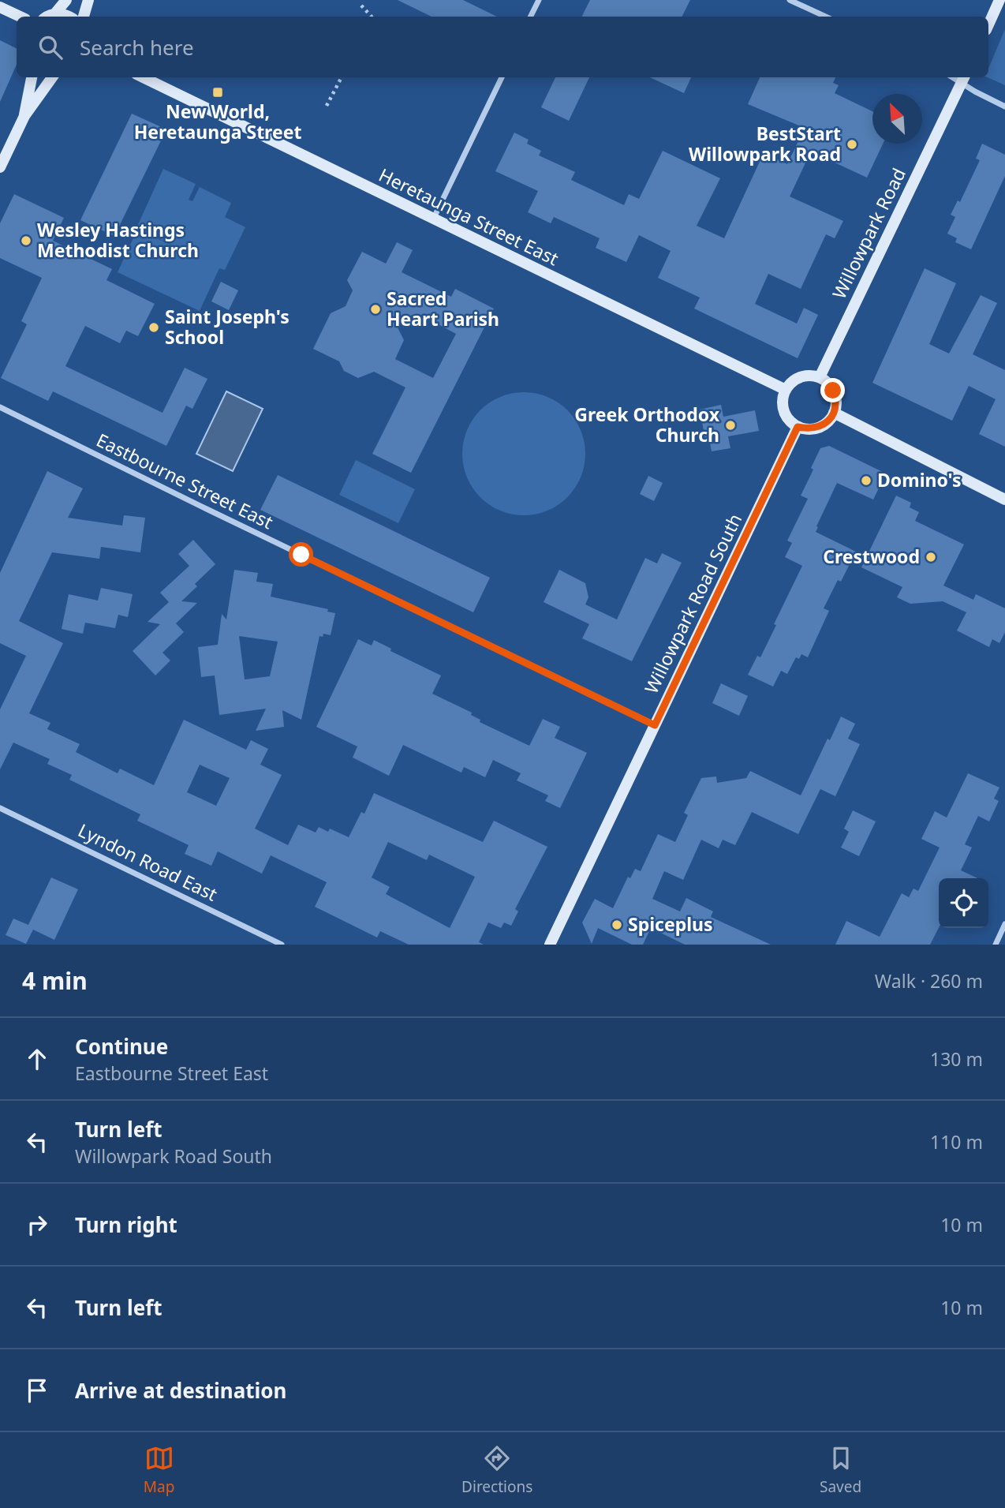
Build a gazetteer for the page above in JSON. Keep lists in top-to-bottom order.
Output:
{
  "streets": {
    "main road": ["Heretaunga Street East", "Willowpark Road", "Willowpark Road South"],
    "street": ["Eastbourne Street East", "Lyndon Road East"]
  },
  "crossings": [
    ["Heretaunga Street East", "Willowpark Road"],
    ["Heretaunga Street East", "Willowpark Road South"],
    ["Willowpark Road", "Willowpark Road South"],
    ["Eastbourne Street East", "Willowpark Road South"]
  ],
  "places": {
    "transit": ["New World, Heretaunga Street"],
    "other": [
      "BestStart Willowpark Road",
      "Wesley Hastings Methodist Church",
      "Sacred Heart Parish",
      "Saint Joseph's School",
      "Greek Orthodox Church",
      "Domino's",
      "Crestwood",
      "Spiceplus"
    ]
  },
  "north": "top left",
  "page": {
    "search": "Search here",
    "heading": ["4 min", "Walk · 260 m"],
    "list": [
      ["Continue", "Eastbourne Street East", "130 m"],
      ["Turn left", "Willowpark Road South", "110 m"],
      ["Turn right", "10 m"],
      ["Turn left", "10 m"],
      "Arrive at destination"
    ],
    "nav": ["Map", "Directions", "Saved"]
  }
}
